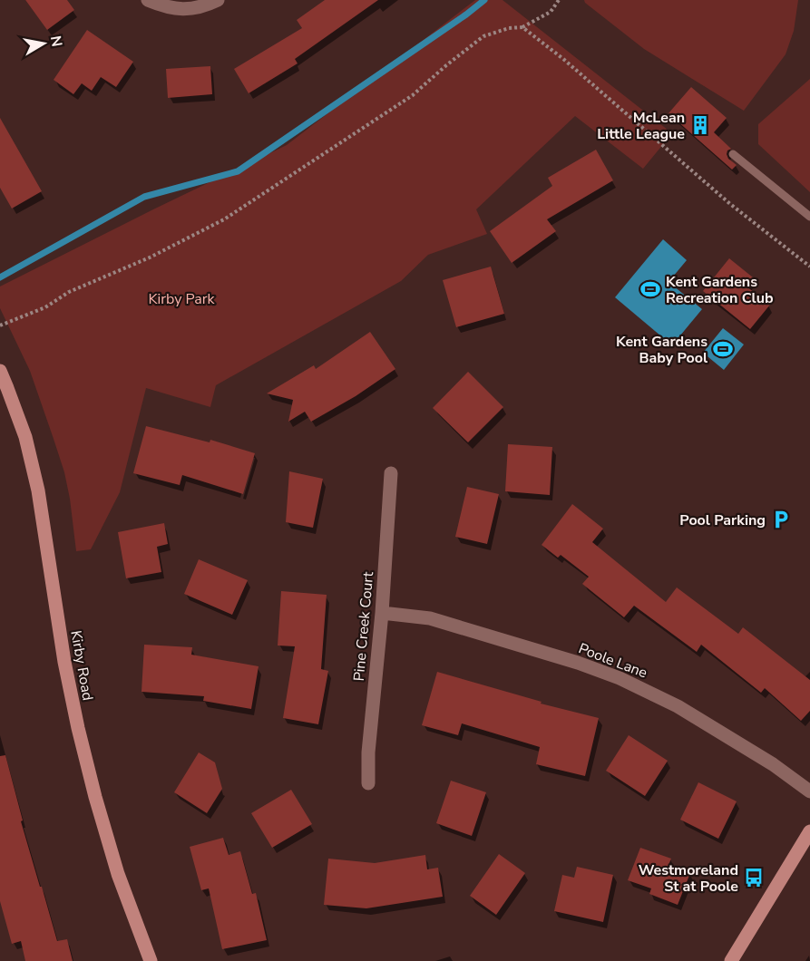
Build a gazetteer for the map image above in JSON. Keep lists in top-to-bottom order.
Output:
{
  "streets": {
    "main road": ["Kirby Road"],
    "street": ["Pine Creek Court", "Poole Lane"]
  },
  "crossings": [
    ["Pine Creek Court", "Poole Lane"]
  ],
  "parks": ["Kirby Park"],
  "places": {
    "building": ["McLean Little League"],
    "sports": ["Kent Gardens Recreation Club", "Kent Gardens Baby Pool"],
    "parking": ["Pool Parking"],
    "bus stop": ["Westmoreland St at Poole"]
  },
  "north": "right"
}
